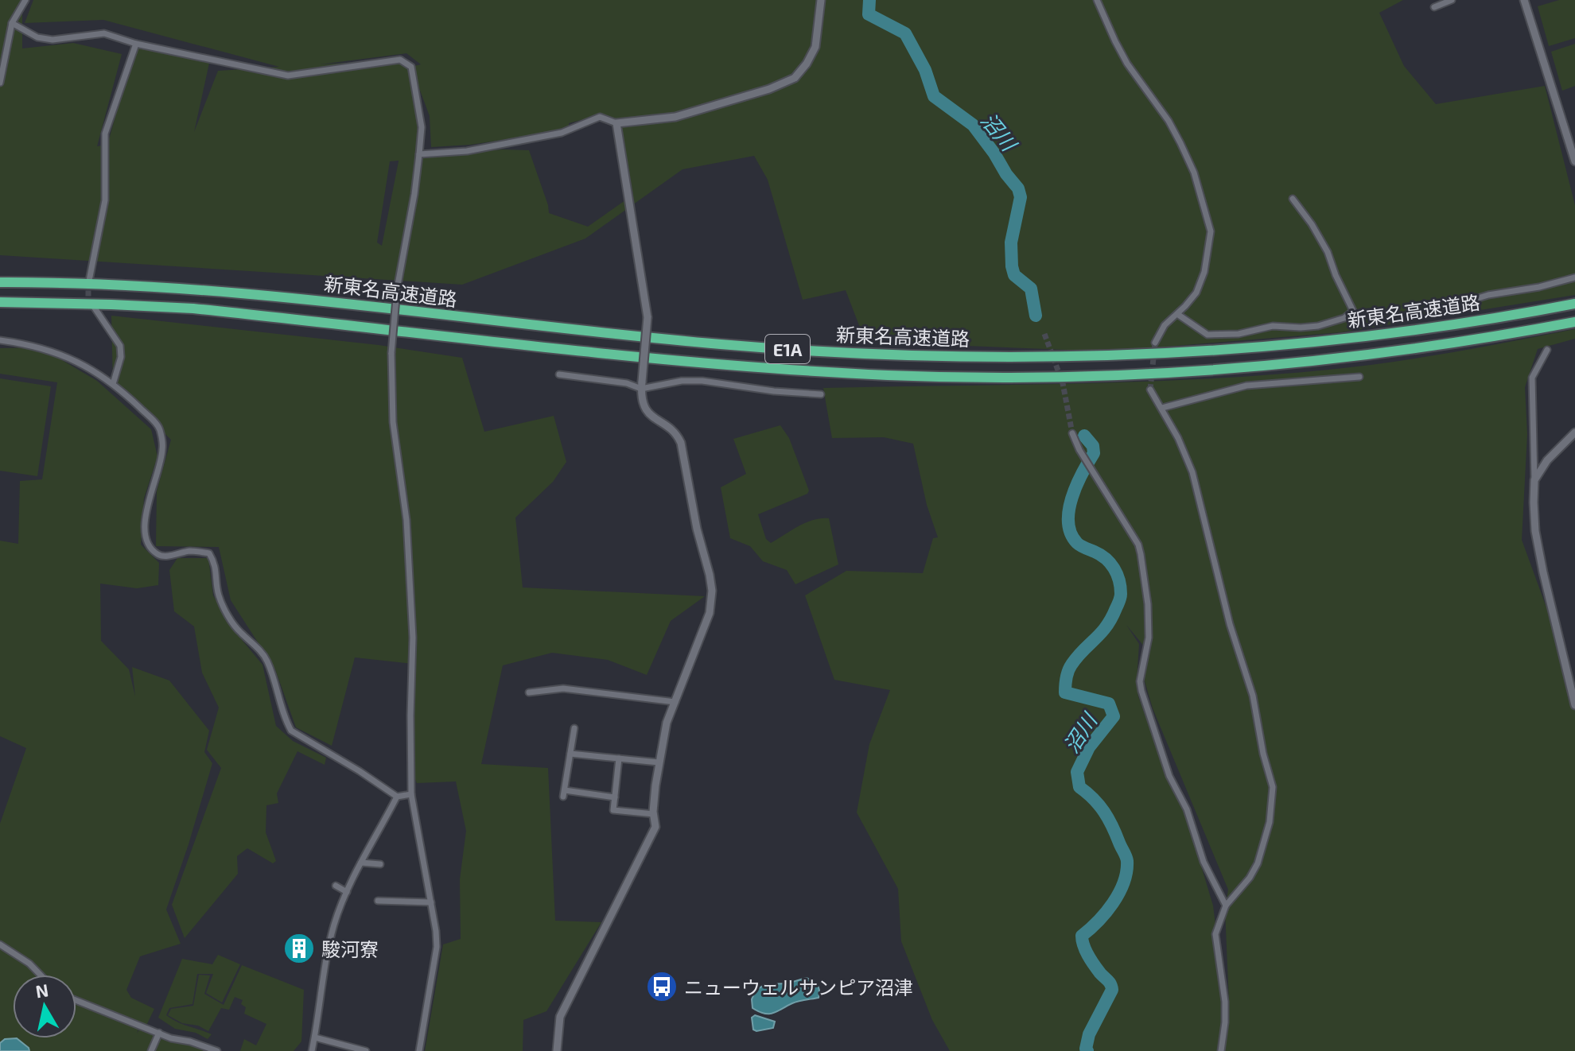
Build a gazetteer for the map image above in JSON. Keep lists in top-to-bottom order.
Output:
{
  "streets": {
    "highway": ["新東名高速道路", "E1A"]
  },
  "water": ["沼川"],
  "places": {
    "building": ["駿河寮"],
    "bus stop": ["ニューウェルサンピア沼津"]
  },
  "north": "top"
}
